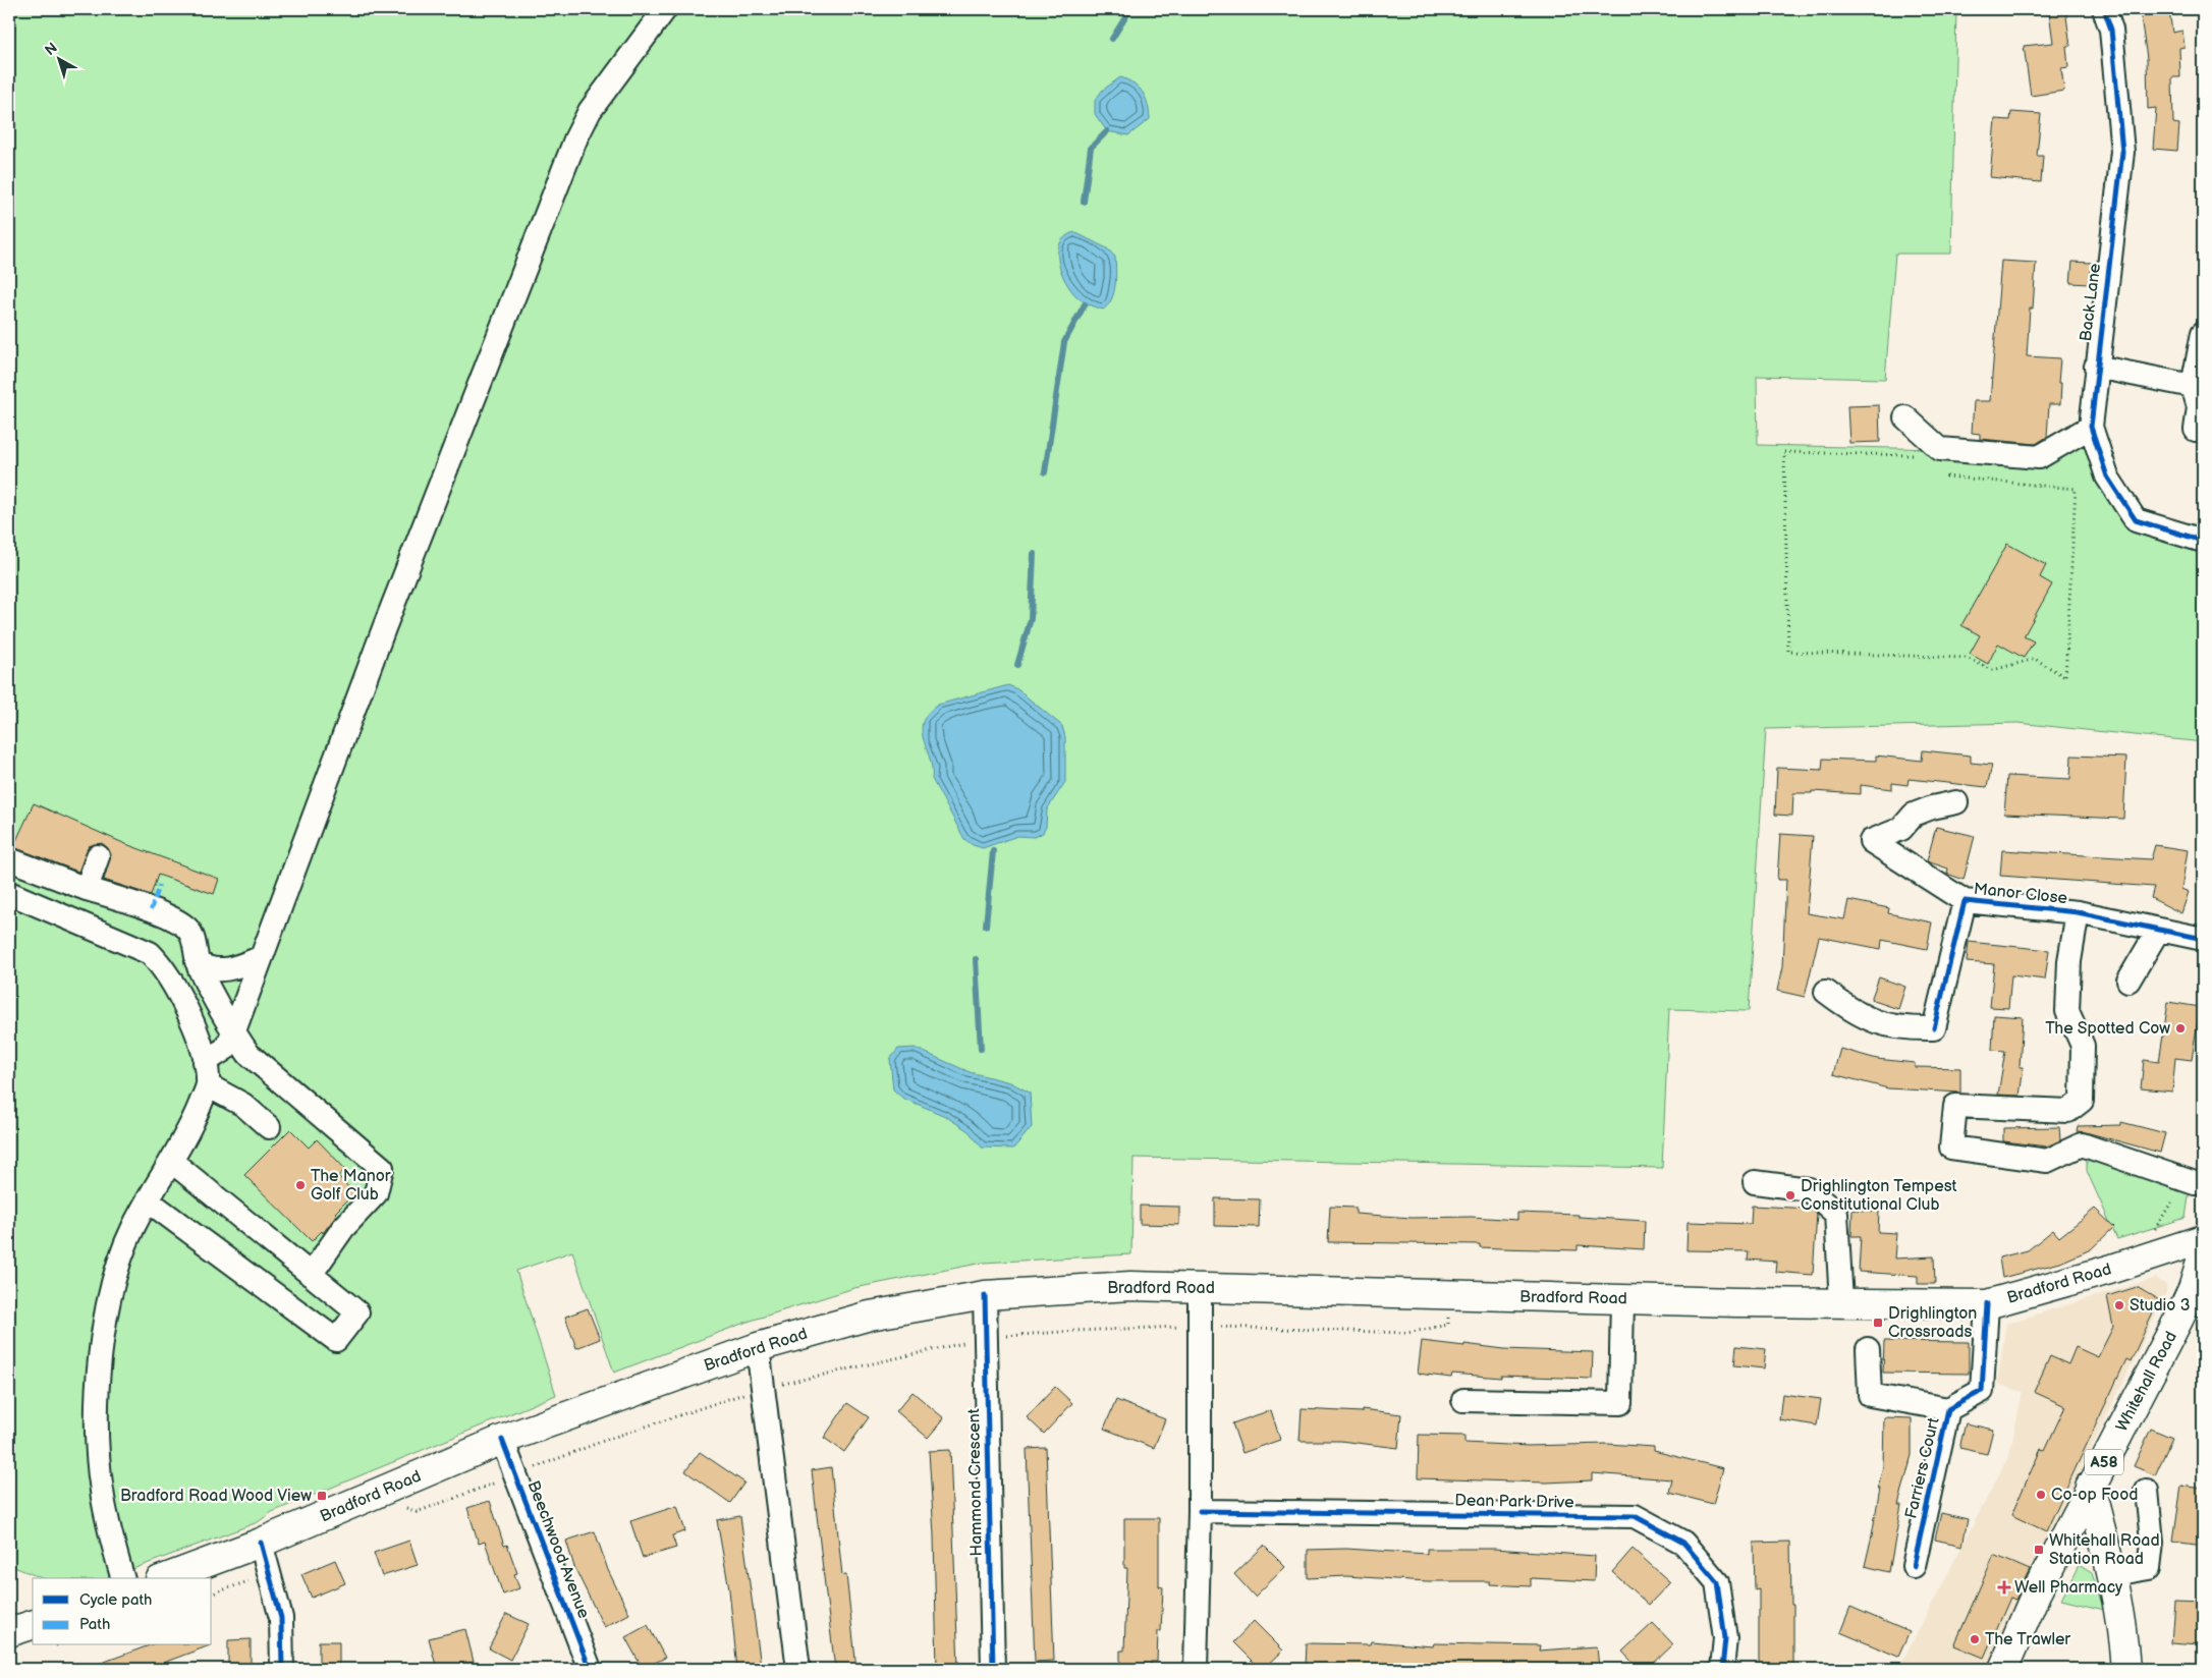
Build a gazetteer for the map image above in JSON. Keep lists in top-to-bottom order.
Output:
{
  "streets": {
    "main road": ["Bradford Road", "Whitehall Road", "A58"],
    "street": [
      "Back Lane",
      "Manor Close",
      "Farriers Court",
      "Hammond Crescent",
      "Dean Park Drive",
      "Beechwood Avenue"
    ]
  },
  "crossings": [
    ["Bradford Road", "Farriers Court"],
    ["Bradford Road", "Hammond Crescent"],
    ["Bradford Road", "Beechwood Avenue"]
  ],
  "places": {
    "other": [
      "The Spotted Cow",
      "The Manor Golf Club",
      "Drighlington Tempest Constitutional Club",
      "Studio 3",
      "Co-op Food",
      "The Trawler"
    ],
    "transit": ["Drighlington Crossroads", "Bradford Road Wood View", "Whitehall Road Station Road"],
    "health": ["Well Pharmacy"]
  },
  "legend": ["Cycle path", "Path"],
  "north": "top left"
}
